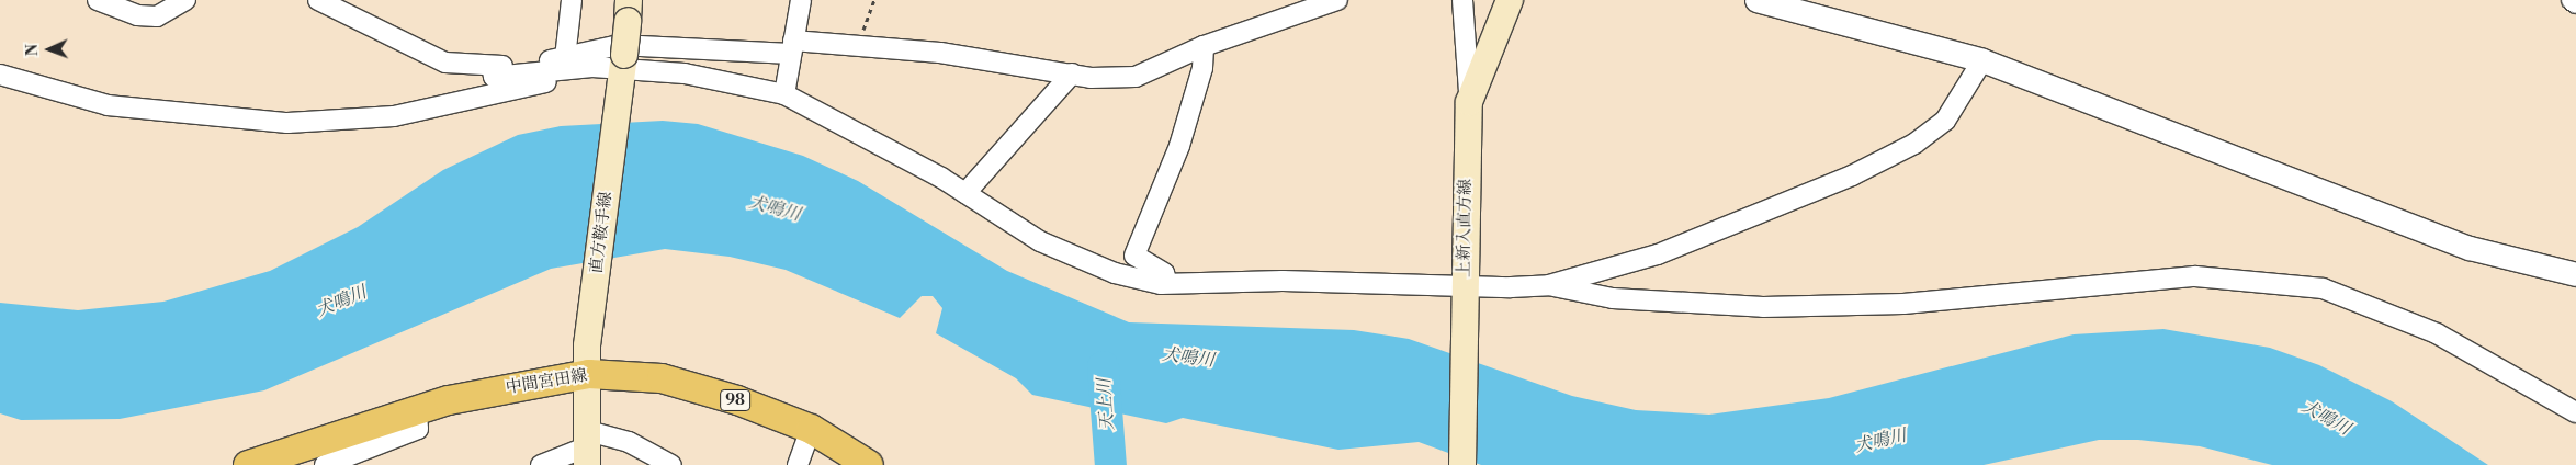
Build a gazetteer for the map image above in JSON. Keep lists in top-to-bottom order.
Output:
{
  "streets": {
    "main road": [
      "上新入直方線",
      "直方鞍手線",
      "中間宮田線",
      "98"
    ]
  },
  "crossings": [
    ["直方鞍手線", "中間宮田線"]
  ],
  "water": ["犬鳴川", "天上川"],
  "north": "left"
}
